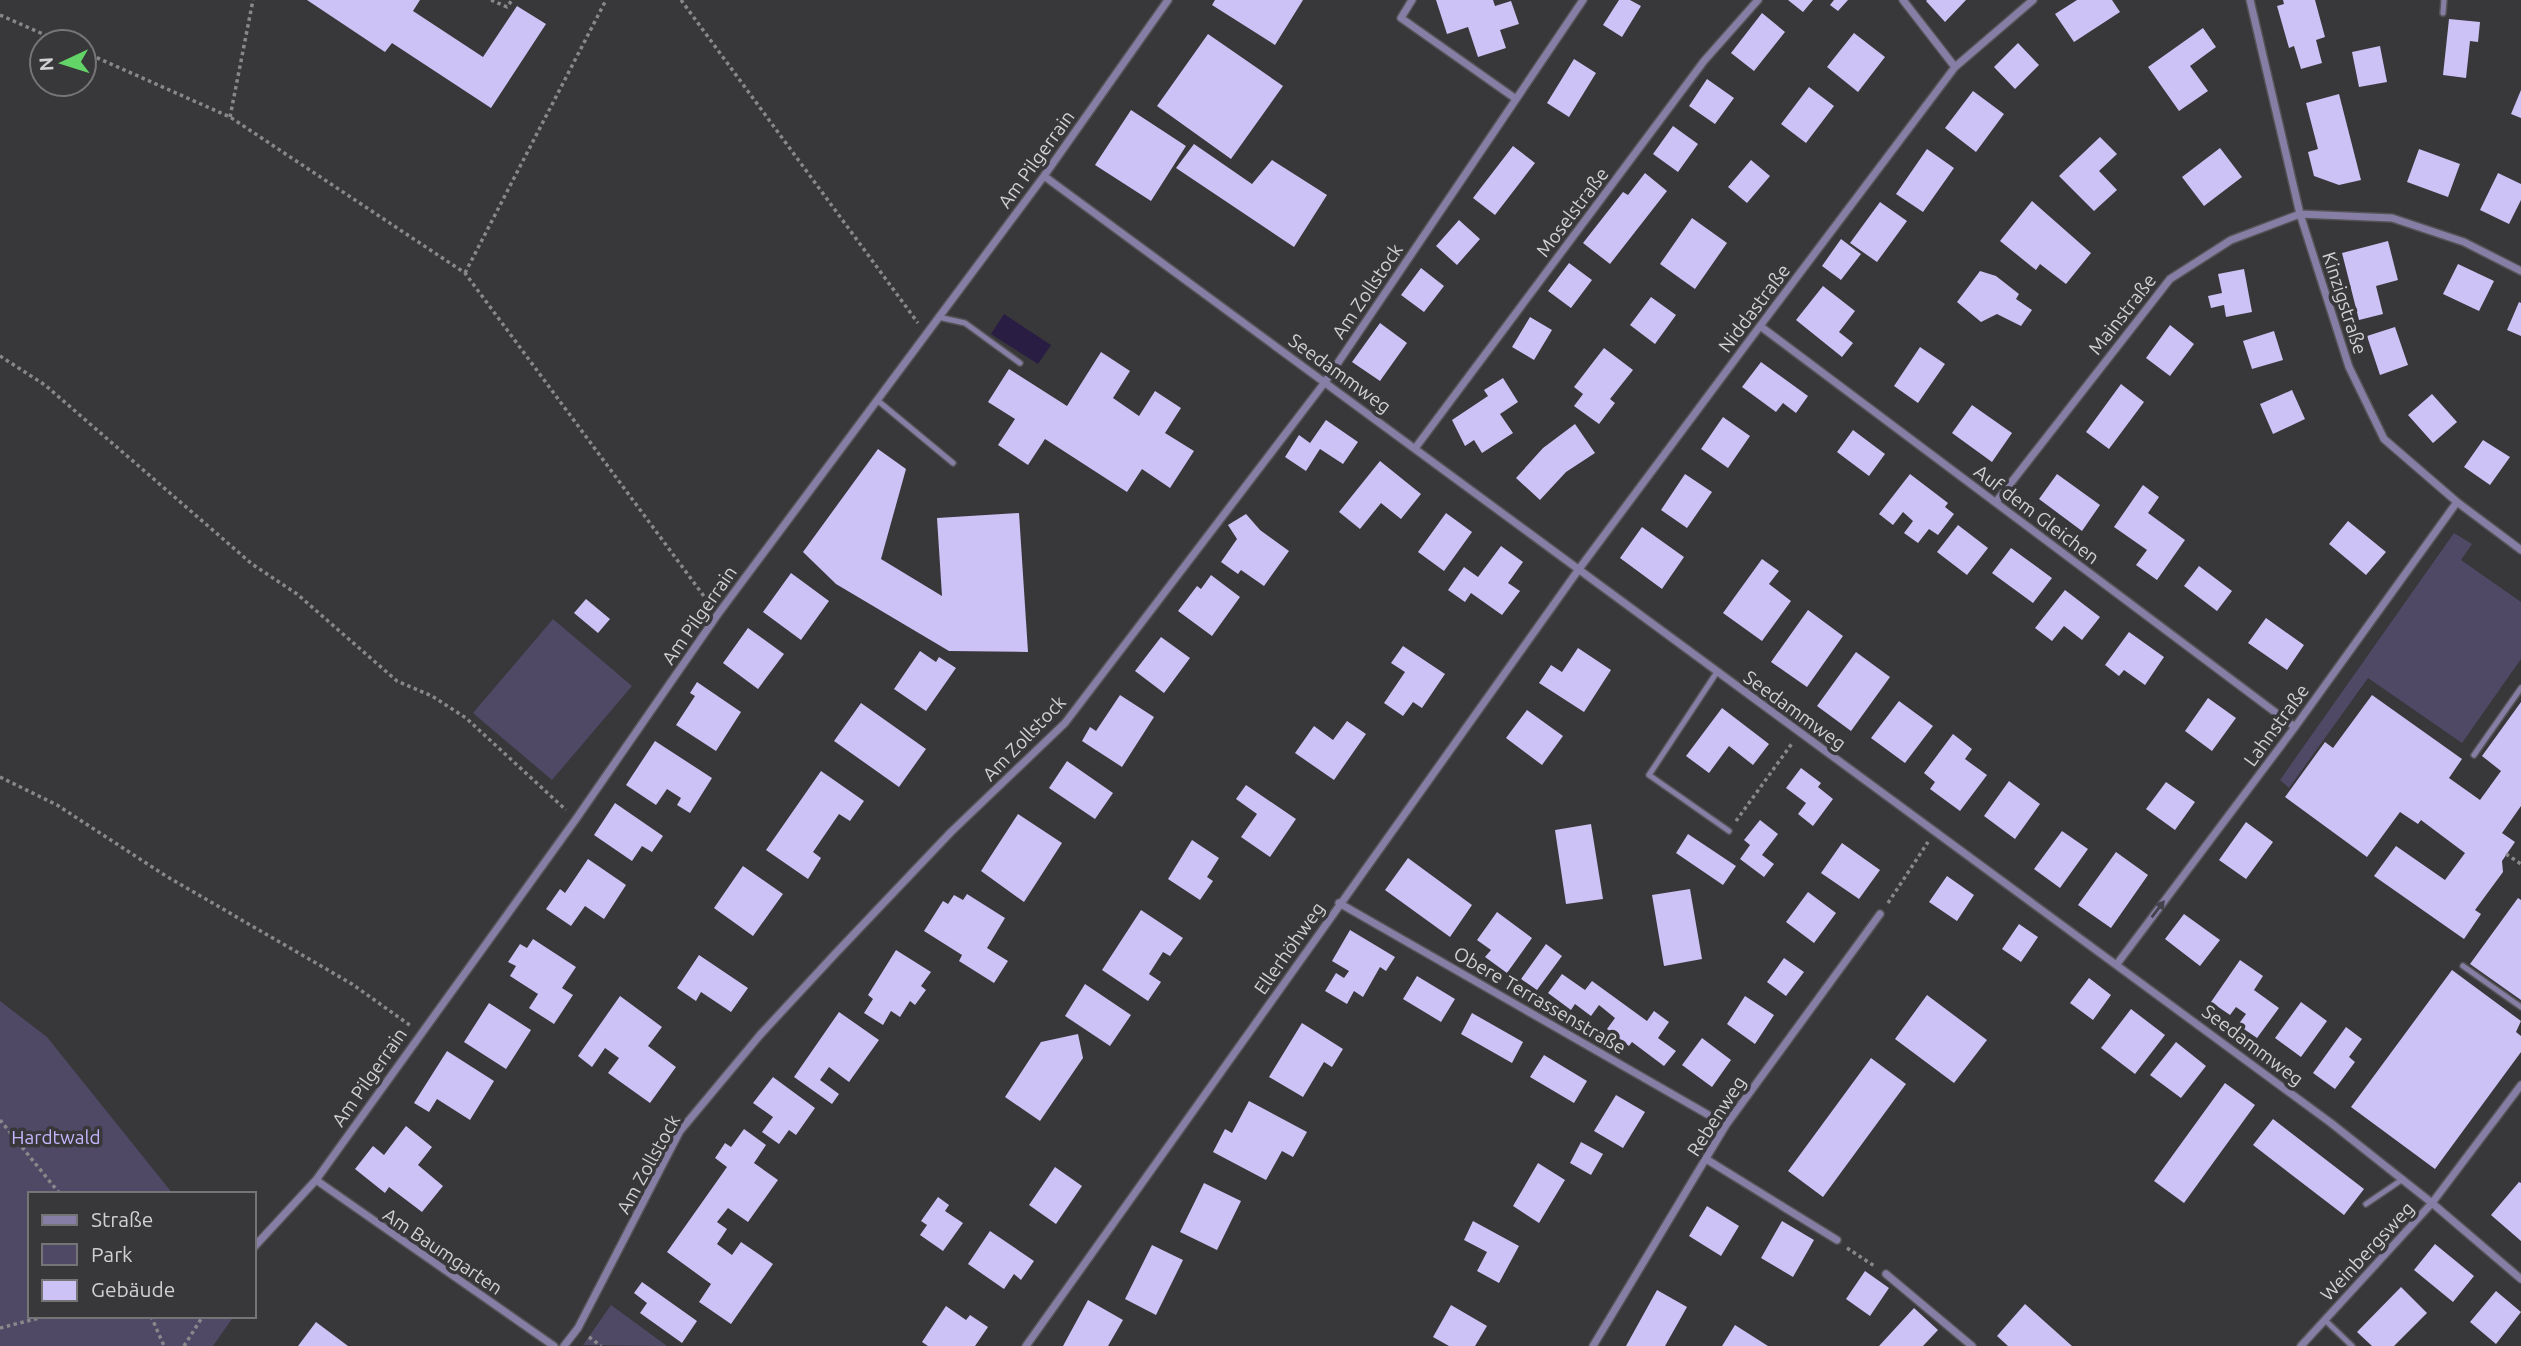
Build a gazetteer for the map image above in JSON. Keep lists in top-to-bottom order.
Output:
{
  "streets": {
    "street": [
      "Am Pilgerrain",
      "Moselstraße",
      "Am Zollstock",
      "Kinzigstraße",
      "Niddastraße",
      "Mainstraße",
      "Seedammweg",
      "Auf dem Gleichen",
      "Lahnstraße",
      "Ellerhöhweg",
      "Obere Terrassenstraße",
      "Rebenweg",
      "Am Baumgarten",
      "Weinbergsweg"
    ]
  },
  "crossings": [
    ["Am Pilgerrain", "Seedammweg"],
    ["Am Pilgerrain", "Am Baumgarten"],
    ["Moselstraße", "Seedammweg"],
    ["Am Zollstock", "Seedammweg"],
    ["Kinzigstraße", "Mainstraße"],
    ["Kinzigstraße", "Lahnstraße"],
    ["Niddastraße", "Seedammweg"],
    ["Niddastraße", "Auf dem Gleichen"],
    ["Niddastraße", "Ellerhöhweg"],
    ["Mainstraße", "Auf dem Gleichen"],
    ["Seedammweg", "Lahnstraße"],
    ["Seedammweg", "Ellerhöhweg"],
    ["Seedammweg", "Weinbergsweg"],
    ["Auf dem Gleichen", "Lahnstraße"],
    ["Ellerhöhweg", "Obere Terrassenstraße"],
    ["Obere Terrassenstraße", "Rebenweg"]
  ],
  "one_way": ["Lahnstraße"],
  "parks": ["Hardtwald"],
  "legend": ["Straße", "Park", "Gebäude"],
  "north": "left"
}
